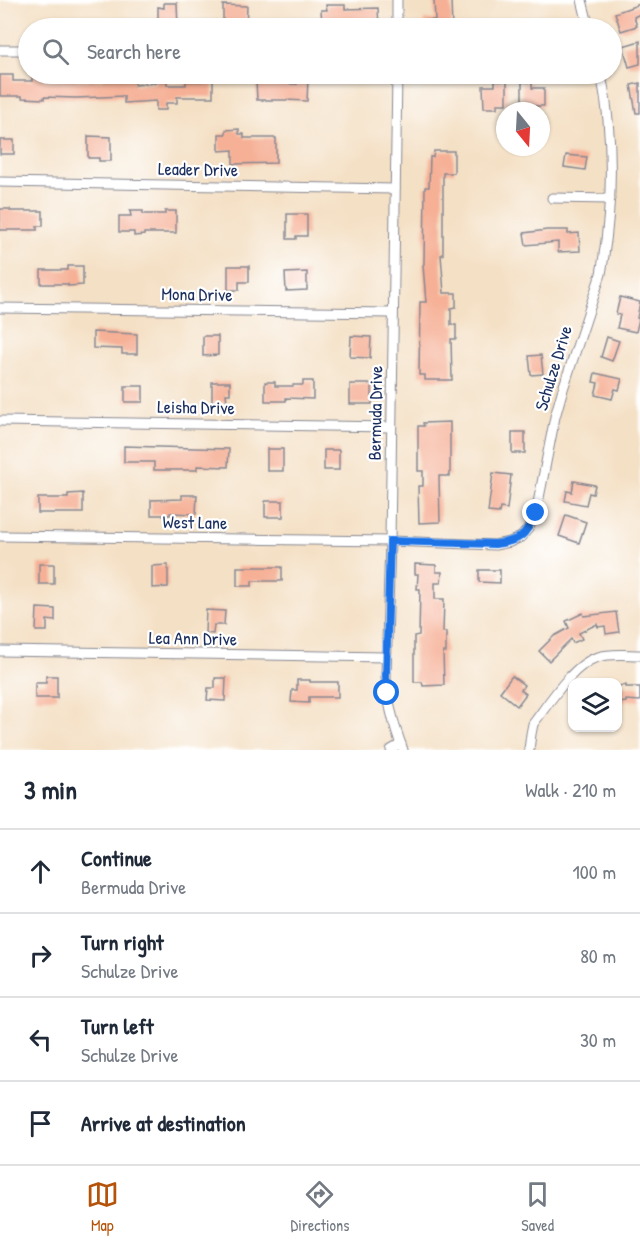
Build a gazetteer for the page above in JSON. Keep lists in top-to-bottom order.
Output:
{
  "streets": {
    "street": [
      "Leader Drive",
      "Mona Drive",
      "Schulze Drive",
      "Leisha Drive",
      "Bermuda Drive",
      "West Lane",
      "Lea Ann Drive"
    ]
  },
  "crossings": [
    ["Leader Drive", "Bermuda Drive"],
    ["Mona Drive", "Bermuda Drive"],
    ["Schulze Drive", "Bermuda Drive"],
    ["Schulze Drive", "West Lane"],
    ["Leisha Drive", "Bermuda Drive"],
    ["Bermuda Drive", "West Lane"],
    ["Bermuda Drive", "Lea Ann Drive"]
  ],
  "north": "bottom",
  "page": {
    "search": "Search here",
    "heading": ["3 min", "Walk · 210 m"],
    "list": [
      ["Continue", "Bermuda Drive", "100 m"],
      ["Turn right", "Schulze Drive", "80 m"],
      ["Turn left", "Schulze Drive", "30 m"],
      "Arrive at destination"
    ],
    "nav": ["Map", "Directions", "Saved"]
  }
}
